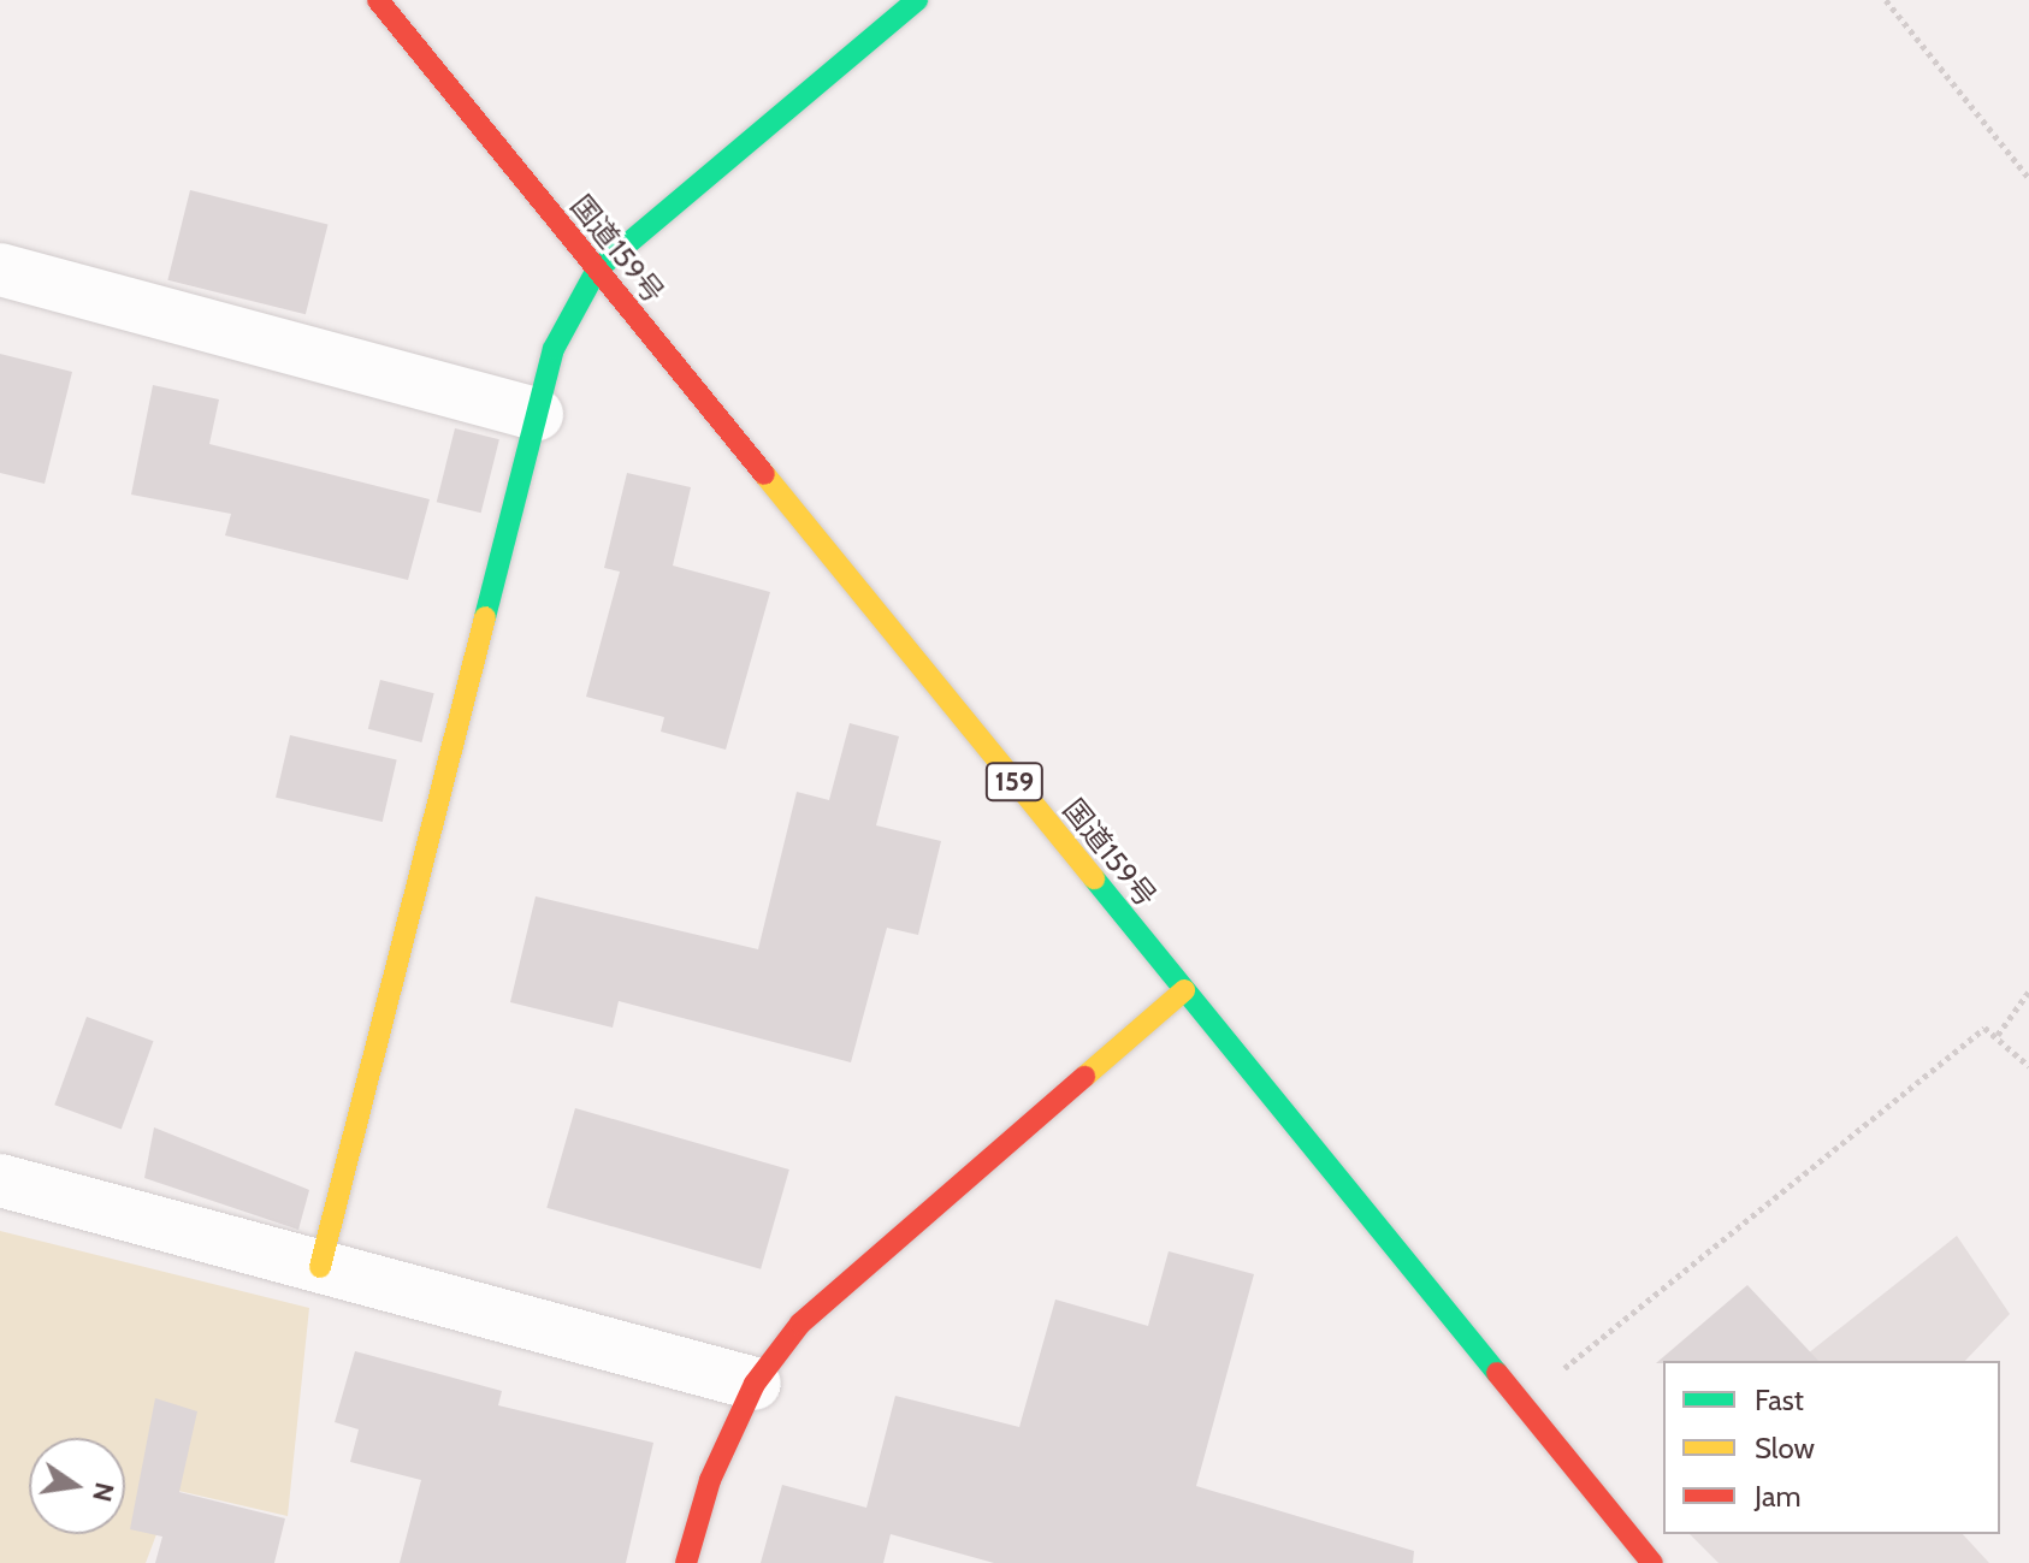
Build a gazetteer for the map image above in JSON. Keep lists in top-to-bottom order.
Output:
{
  "streets": {
    "main road": ["国道159号", "159"]
  },
  "legend": ["Fast", "Slow", "Jam"],
  "north": "right"
}
